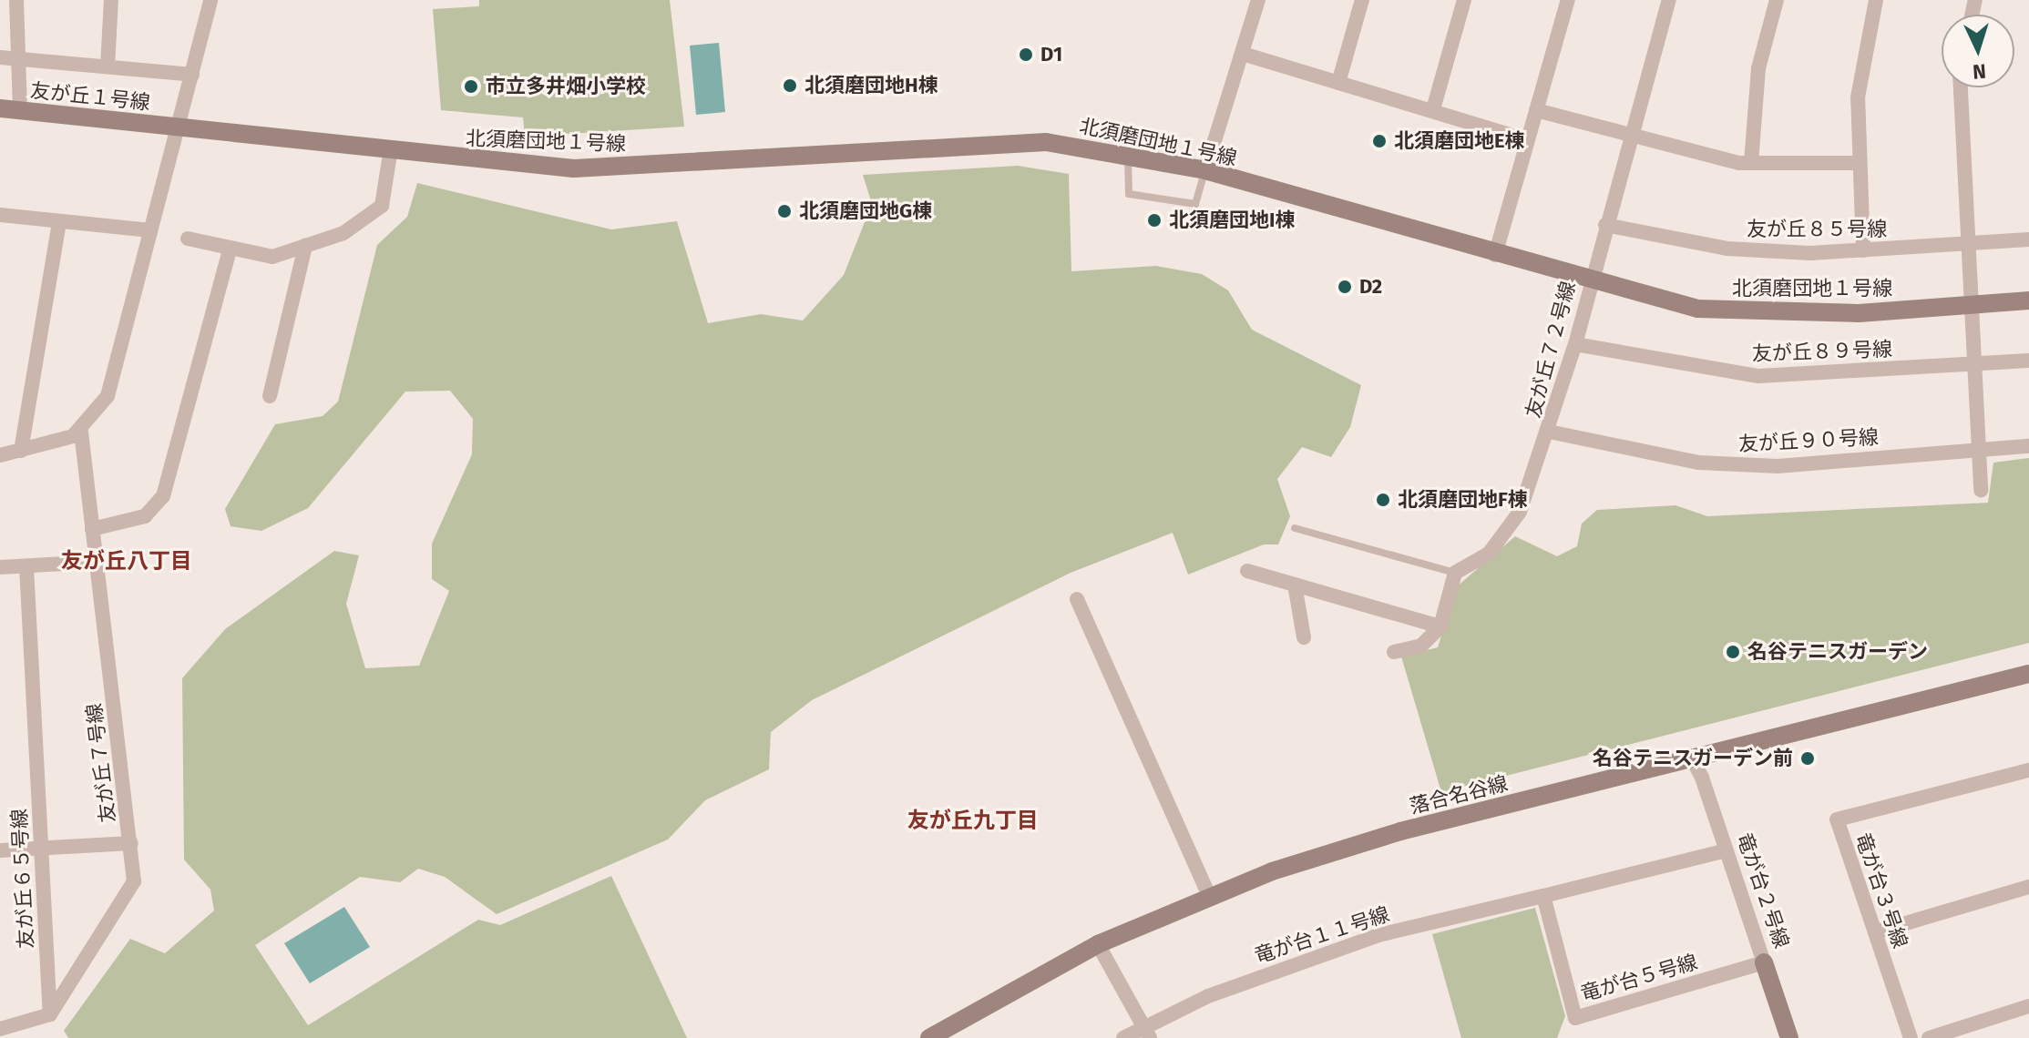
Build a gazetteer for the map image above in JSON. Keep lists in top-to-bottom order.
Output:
{
  "streets": {
    "street": [
      "友が丘１号線",
      "北須磨団地１号線",
      "友が丘８５号線",
      "友が丘７２号線",
      "友が丘８９号線",
      "友が丘９０号線",
      "友が丘７号線",
      "落合名谷線",
      "友が丘６５号線",
      "竜が台２号線",
      "竜が台３号線",
      "竜が台１１号線",
      "竜が台５号線"
    ]
  },
  "crossings": [
    ["友が丘１号線", "北須磨団地１号線"],
    ["北須磨団地１号線", "友が丘７２号線"],
    ["友が丘８５号線", "友が丘７２号線"],
    ["友が丘７２号線", "友が丘８９号線"],
    ["友が丘７２号線", "友が丘９０号線"],
    ["友が丘７号線", "友が丘６５号線"],
    ["落合名谷線", "竜が台２号線"],
    ["竜が台２号線", "竜が台５号線"],
    ["竜が台１１号線", "竜が台５号線"]
  ],
  "districts": ["友が丘八丁目", "友が丘九丁目"],
  "places": [
    "D1",
    "北須磨団地H棟",
    "市立多井畑小学校",
    "北須磨団地E棟",
    "北須磨団地G棟",
    "北須磨団地I棟",
    "D2",
    "北須磨団地F棟",
    "名谷テニスガーデン",
    "名谷テニスガーデン前"
  ],
  "north": "bottom"
}
